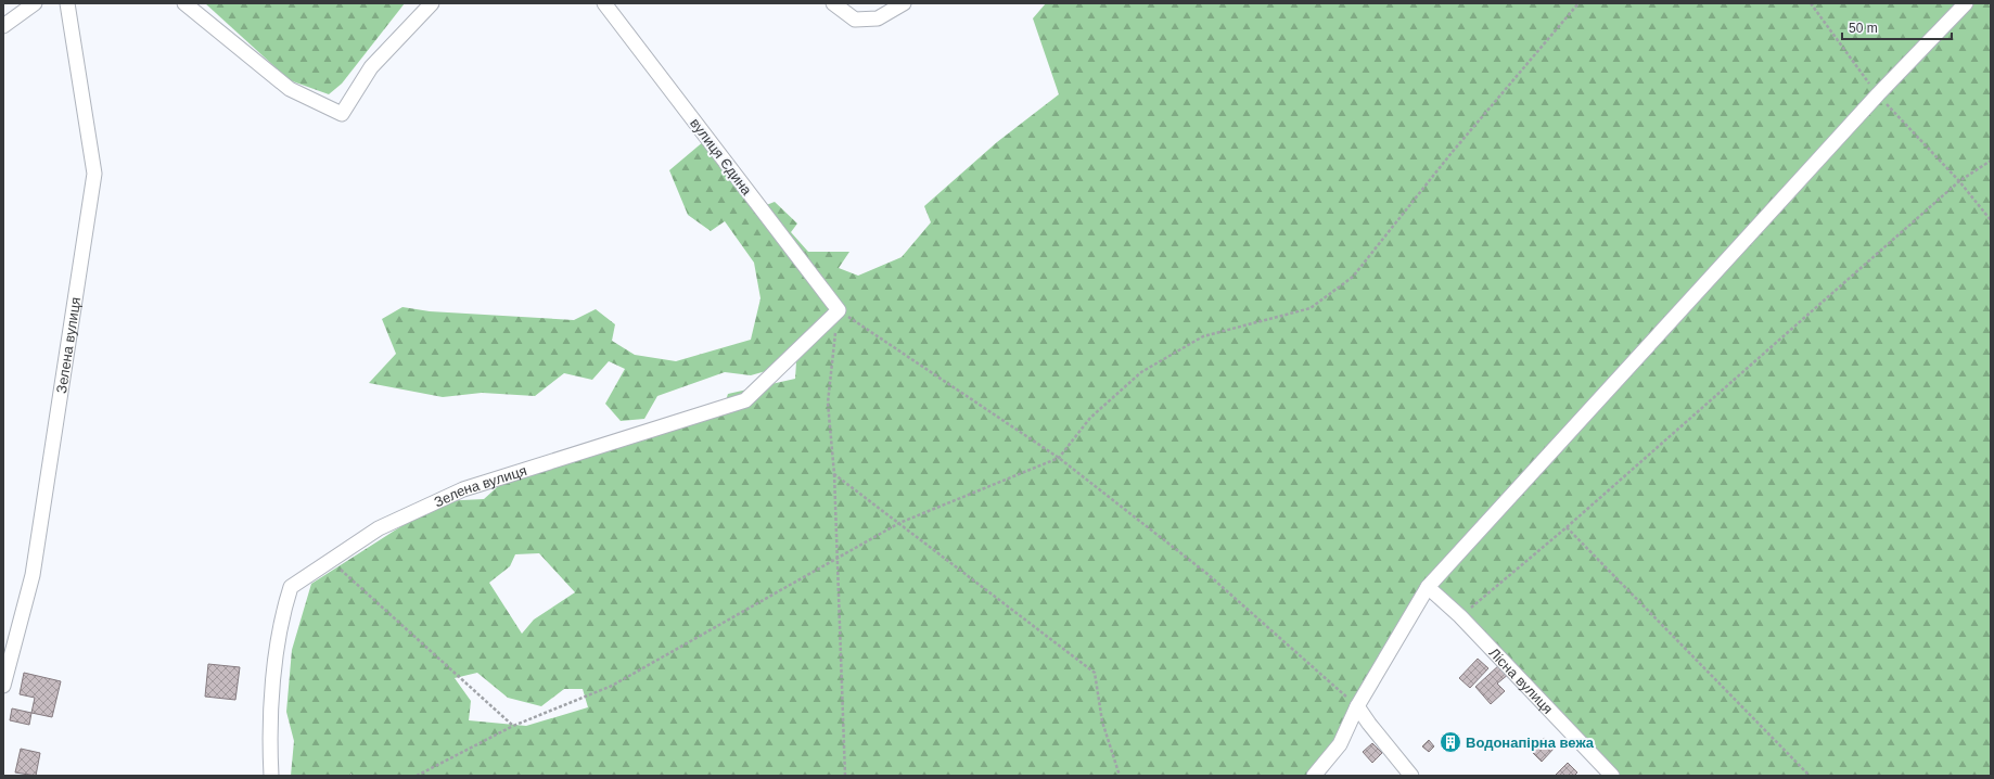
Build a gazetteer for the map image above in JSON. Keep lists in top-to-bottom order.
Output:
{
  "streets": {
    "street": ["вулиця Єдина", "Зелена вулиця", "Лісна вулиця"]
  },
  "crossings": [
    ["вулиця Єдина", "Зелена вулиця"]
  ],
  "places": {
    "building": ["Водонапірна вежа"]
  },
  "scale_bar": "50 m"
}
